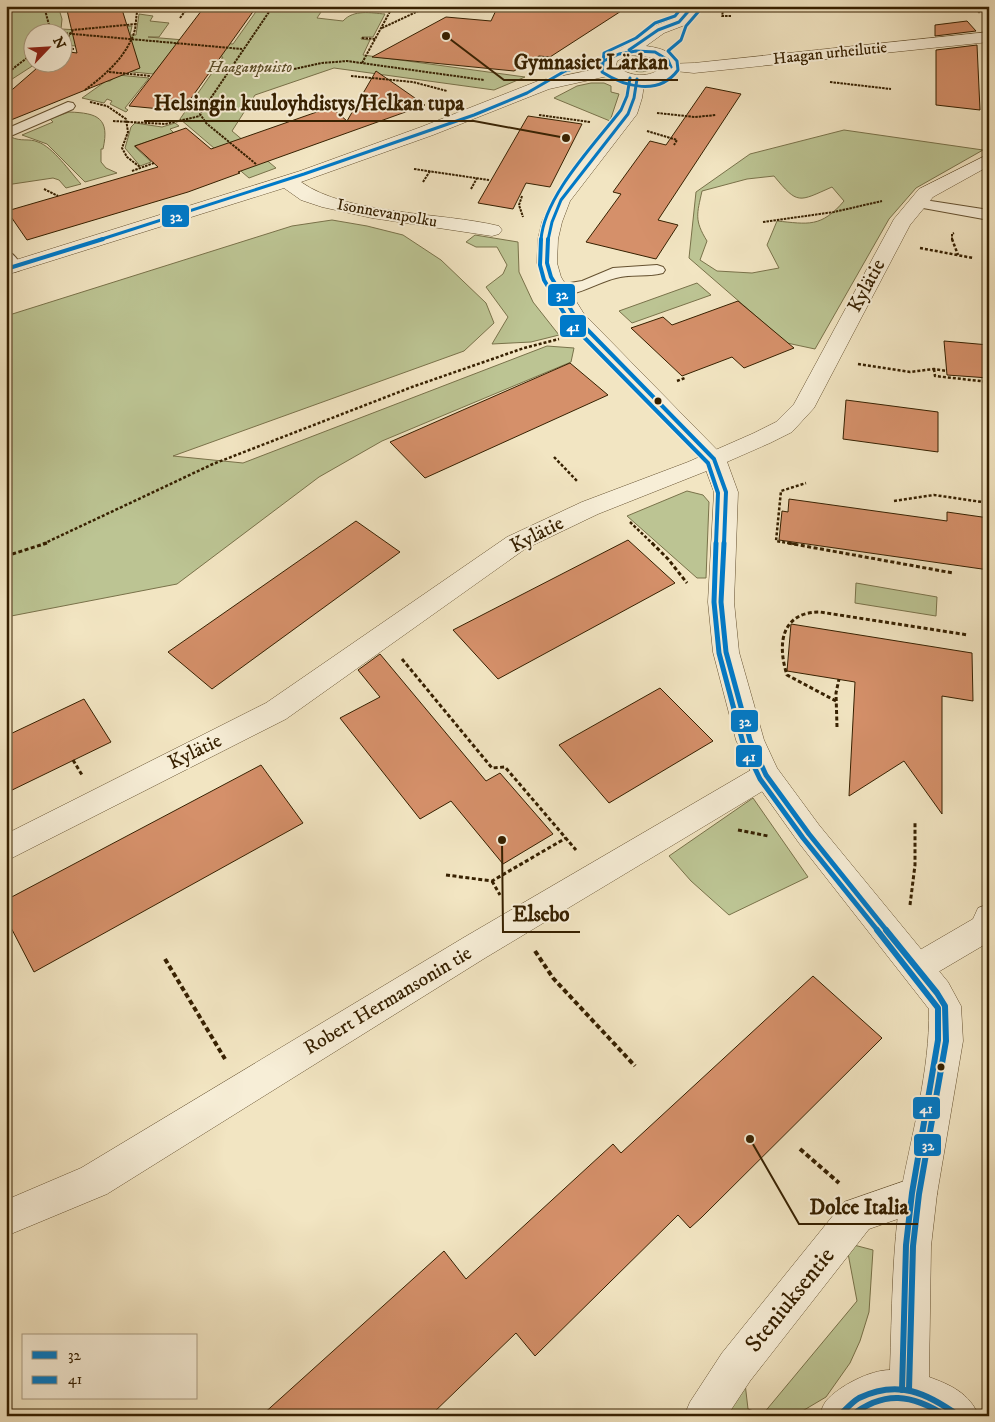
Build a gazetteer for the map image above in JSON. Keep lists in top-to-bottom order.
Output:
{
  "streets": {
    "street": [
      "Haagan urheilutie",
      "Isonnevanpolku",
      "Kylätie",
      "Robert Hermansonin tie",
      "Steniuksentie"
    ]
  },
  "parks": ["Haaganpuisto"],
  "places": [
    "Gymnasiet Lärkan",
    "Helsingin kuuloyhdistys/Helkan tupa",
    "Elsebo",
    "Dolce Italia"
  ],
  "lines": ["transit line 32", "transit line 41"],
  "legend": ["32", "41"],
  "north": "top right"
}
